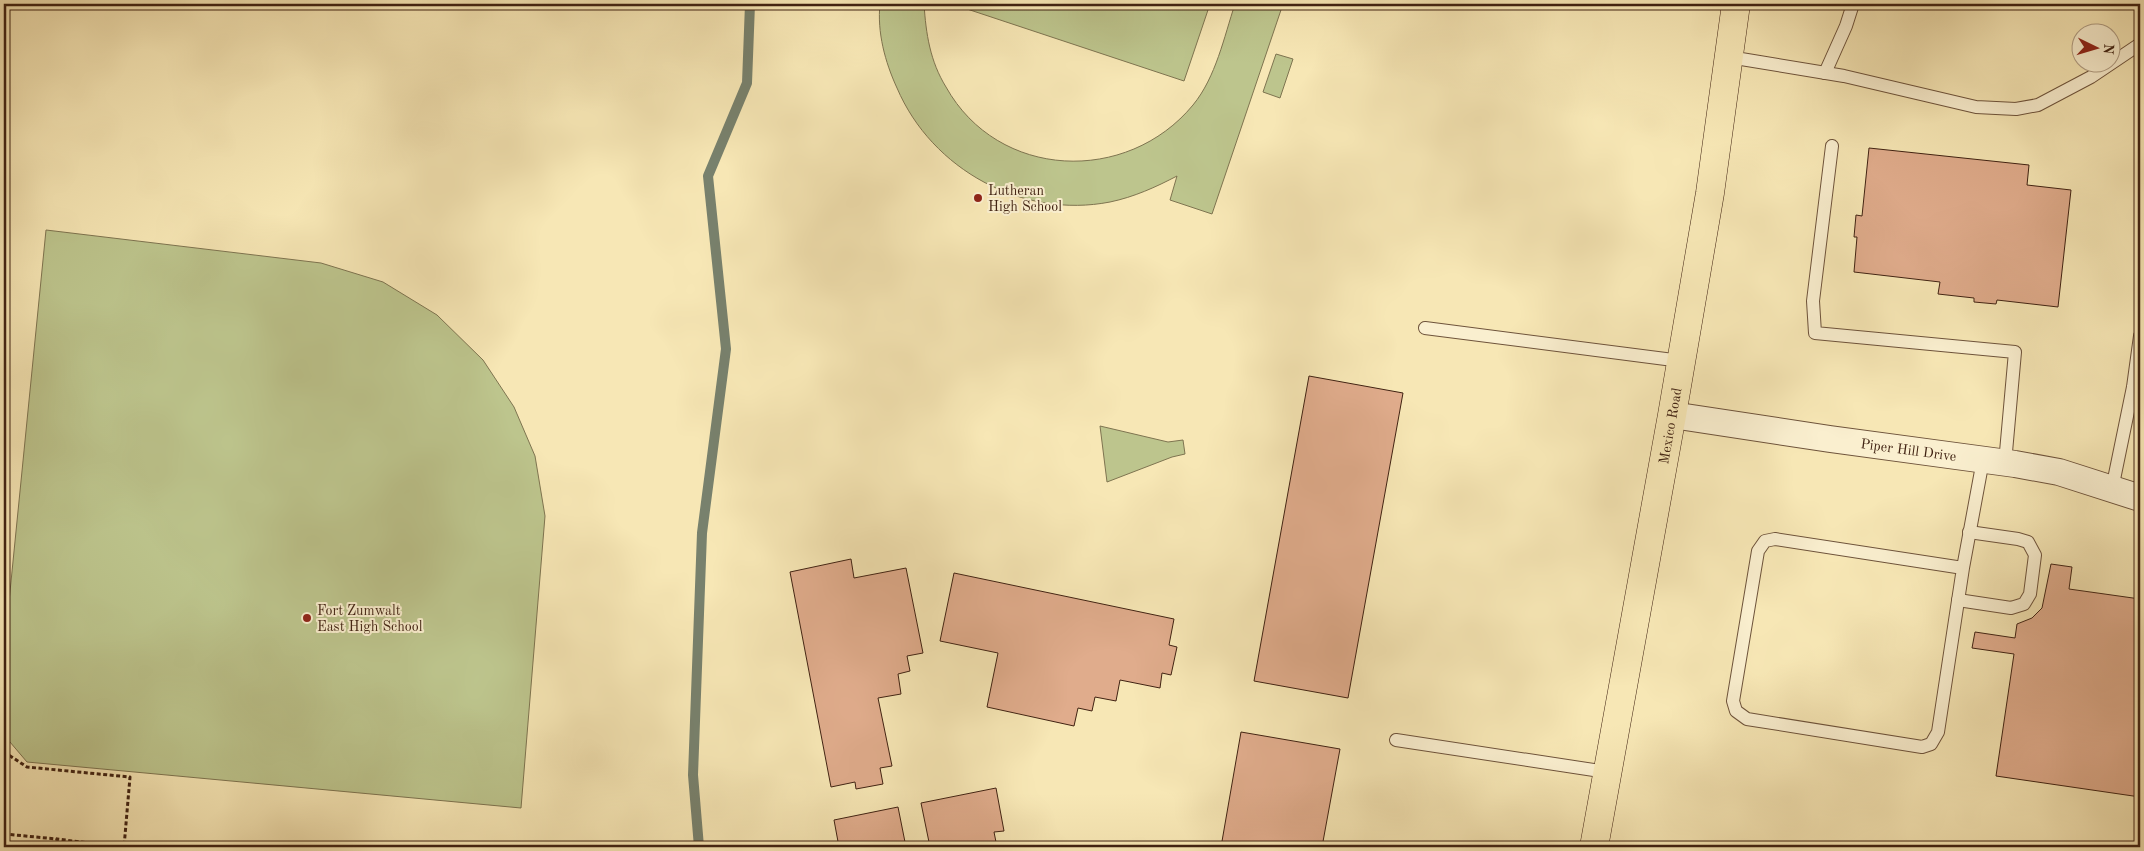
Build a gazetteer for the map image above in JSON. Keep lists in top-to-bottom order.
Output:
{
  "streets": {
    "main road": ["Mexico Road"],
    "street": ["Piper Hill Drive"]
  },
  "crossings": [
    ["Mexico Road", "Piper Hill Drive"]
  ],
  "places": ["Lutheran High School", "Fort Zumwalt East High School"],
  "north": "right"
}
